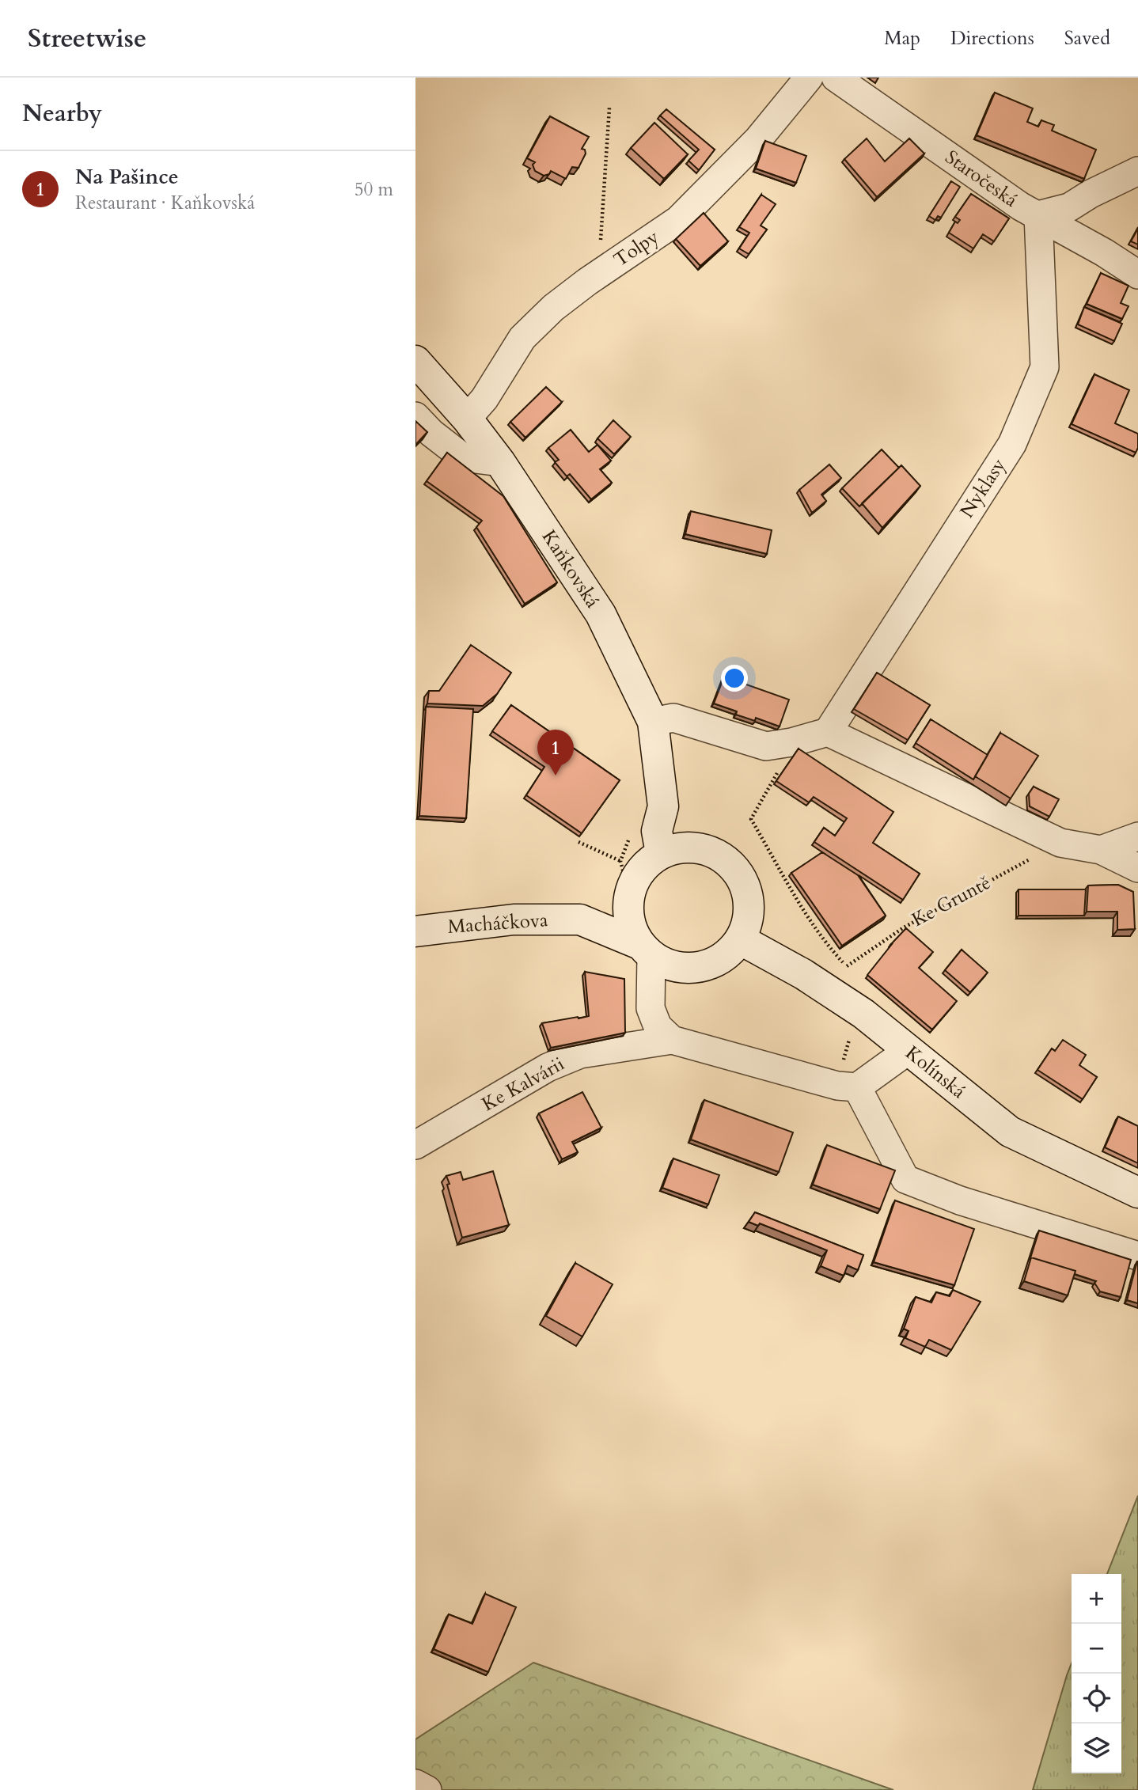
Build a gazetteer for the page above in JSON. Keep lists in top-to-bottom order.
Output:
{
  "streets": {
    "street": [
      "Staročeská",
      "Tolpy",
      "Nyklasy",
      "Kaňkovská",
      "Macháčkova",
      "Kolínská",
      "Ke Kalvárii"
    ],
    "path": ["Ke Gruntě"]
  },
  "crossings": [
    ["Staročeská", "Nyklasy"],
    ["Tolpy", "Kaňkovská"]
  ],
  "page": {
    "header": "Streetwise",
    "nav": ["Map", "Directions", "Saved"],
    "heading": "Nearby",
    "list": [
      {
        "mark": "1",
        "name": "Na Pašince",
        "note": "Restaurant · Kaňkovská",
        "value": "50 m"
      }
    ],
    "pins": "1",
    "map_buttons": ["+", "−"]
  }
}
